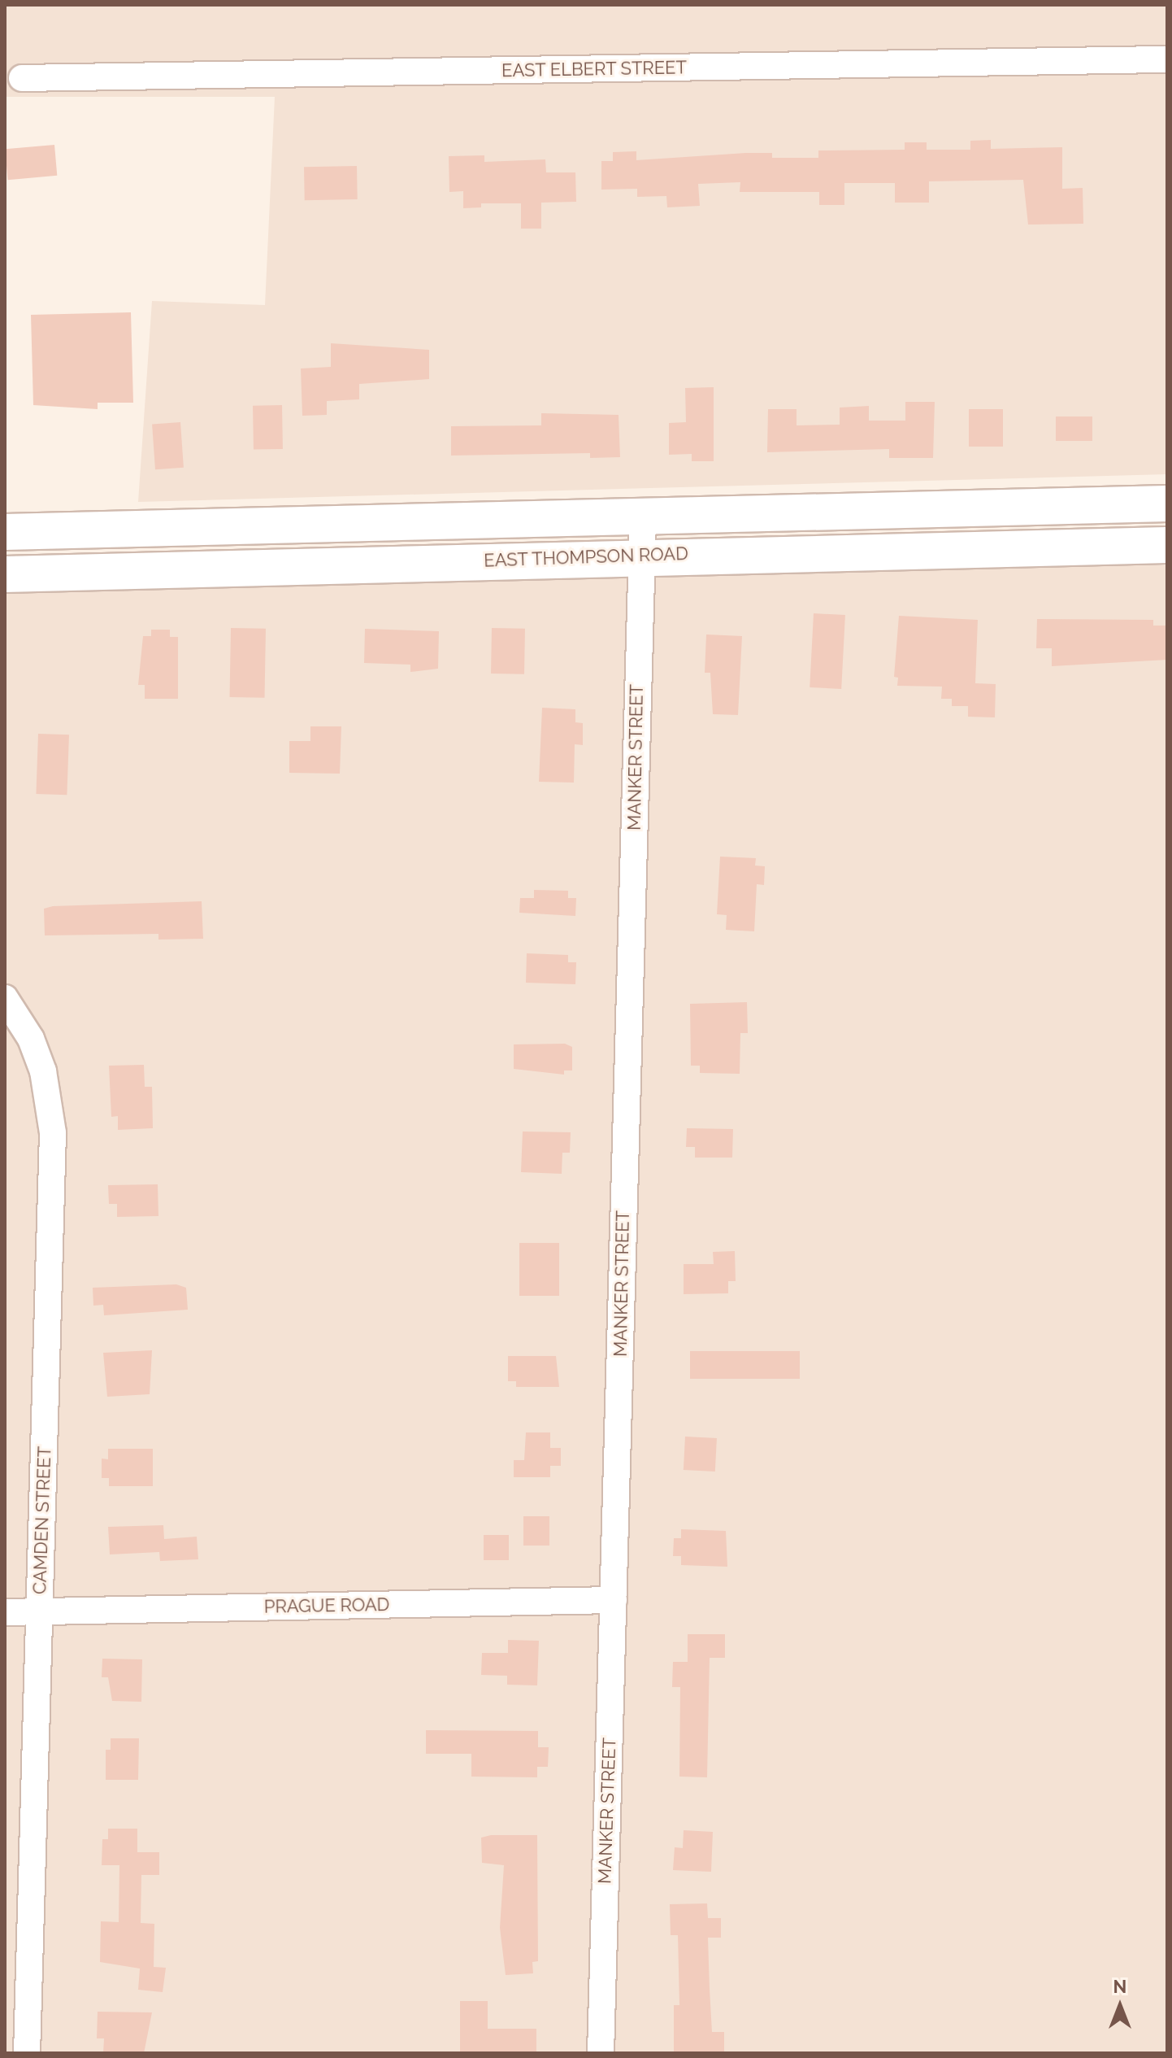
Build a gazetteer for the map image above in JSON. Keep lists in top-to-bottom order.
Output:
{
  "streets": {
    "main road": ["EAST THOMPSON ROAD"],
    "street": [
      "EAST ELBERT STREET",
      "MANKER STREET",
      "CAMDEN STREET",
      "PRAGUE ROAD"
    ]
  },
  "crossings": [
    ["EAST THOMPSON ROAD", "MANKER STREET"],
    ["MANKER STREET", "PRAGUE ROAD"],
    ["CAMDEN STREET", "PRAGUE ROAD"]
  ],
  "north": "top"
}
